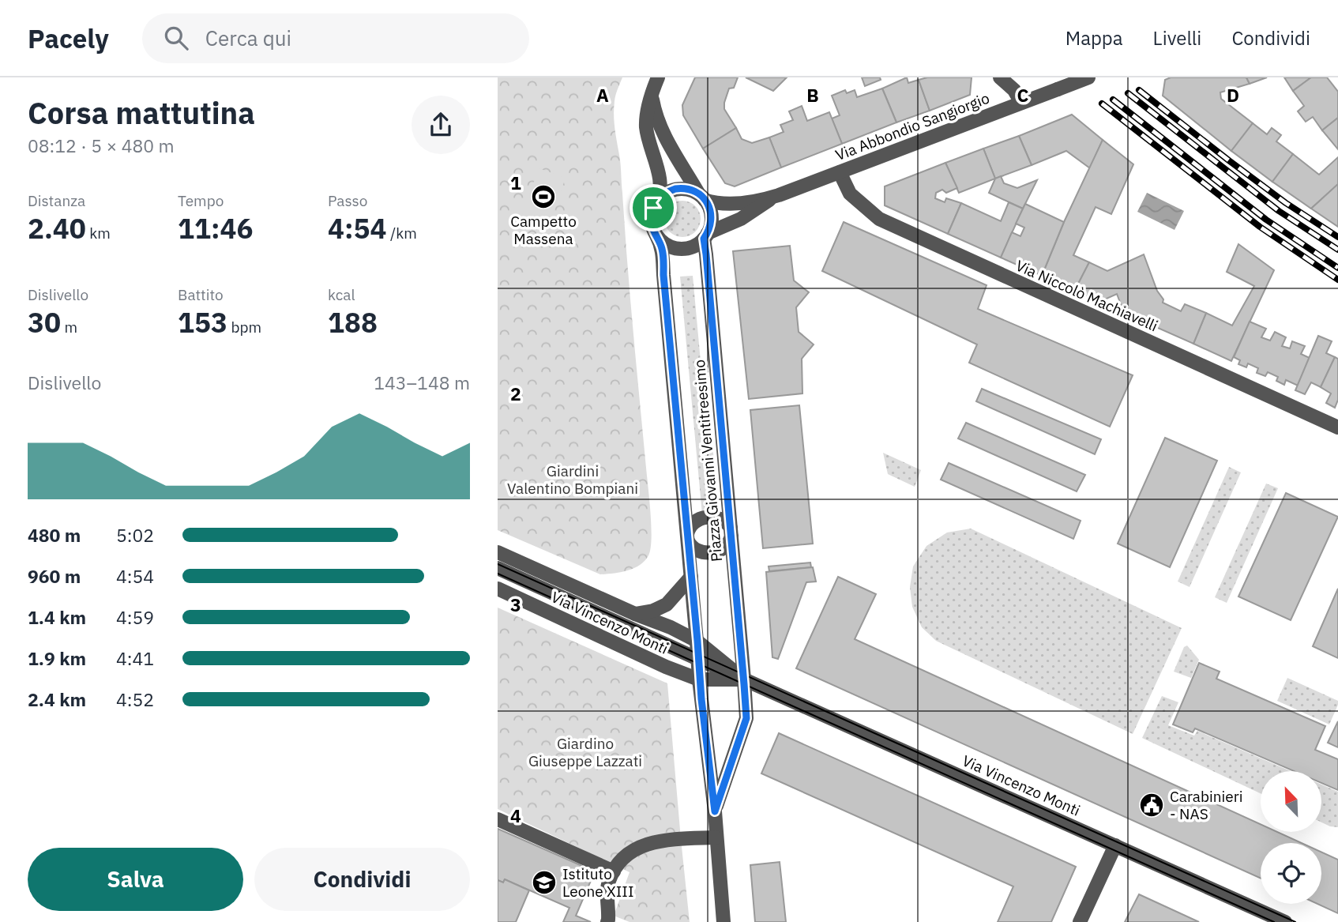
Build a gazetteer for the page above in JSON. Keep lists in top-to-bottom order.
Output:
{
  "streets": {
    "street": [
      "Via Abbondio Sangiorgio",
      "Via Niccolò Machiavelli",
      "Piazza Giovanni Ventitreesimo",
      "Via Vincenzo Monti"
    ]
  },
  "crossings": [
    ["Via Abbondio Sangiorgio", "Via Niccolò Machiavelli"],
    ["Via Abbondio Sangiorgio", "Piazza Giovanni Ventitreesimo"],
    ["Piazza Giovanni Ventitreesimo", "Via Vincenzo Monti"]
  ],
  "parks": ["Giardini Valentino Bompiani", "Giardino Giuseppe Lazzati"],
  "places": {
    "sports": ["Campetto Massena"],
    "public building": ["Carabinieri - NAS"],
    "school or university": ["Istituto Leone XIII"]
  },
  "north": "top left",
  "page": {
    "header": "Pacely",
    "search": "Cerca qui",
    "nav": ["Mappa", "Livelli", "Condividi"],
    "heading": ["Corsa mattutina", "08:12 · 5 × 480 m"],
    "stats": [
      ["Distanza", "2.40 km"],
      ["Tempo", "11:46"],
      ["Passo", "4:54 /km"],
      ["Dislivello", "30 m"],
      ["Battito", "153 bpm"],
      ["kcal", "188"]
    ],
    "chart": ["Dislivello", "143–148 m"],
    "list": [
      {
        "name": "480 m",
        "note": "5:02"
      },
      {
        "name": "960 m",
        "note": "4:54"
      },
      {
        "name": "1.4 km",
        "note": "4:59"
      },
      {
        "name": "1.9 km",
        "note": "4:41"
      },
      {
        "name": "2.4 km",
        "note": "4:52"
      }
    ],
    "buttons": ["Salva", "Condividi"]
  },
  "grid": {
    "columns": [
      "A",
      "B",
      "C",
      "D"
    ],
    "rows": [
      "1",
      "2",
      "3",
      "4"
    ]
  }
}
